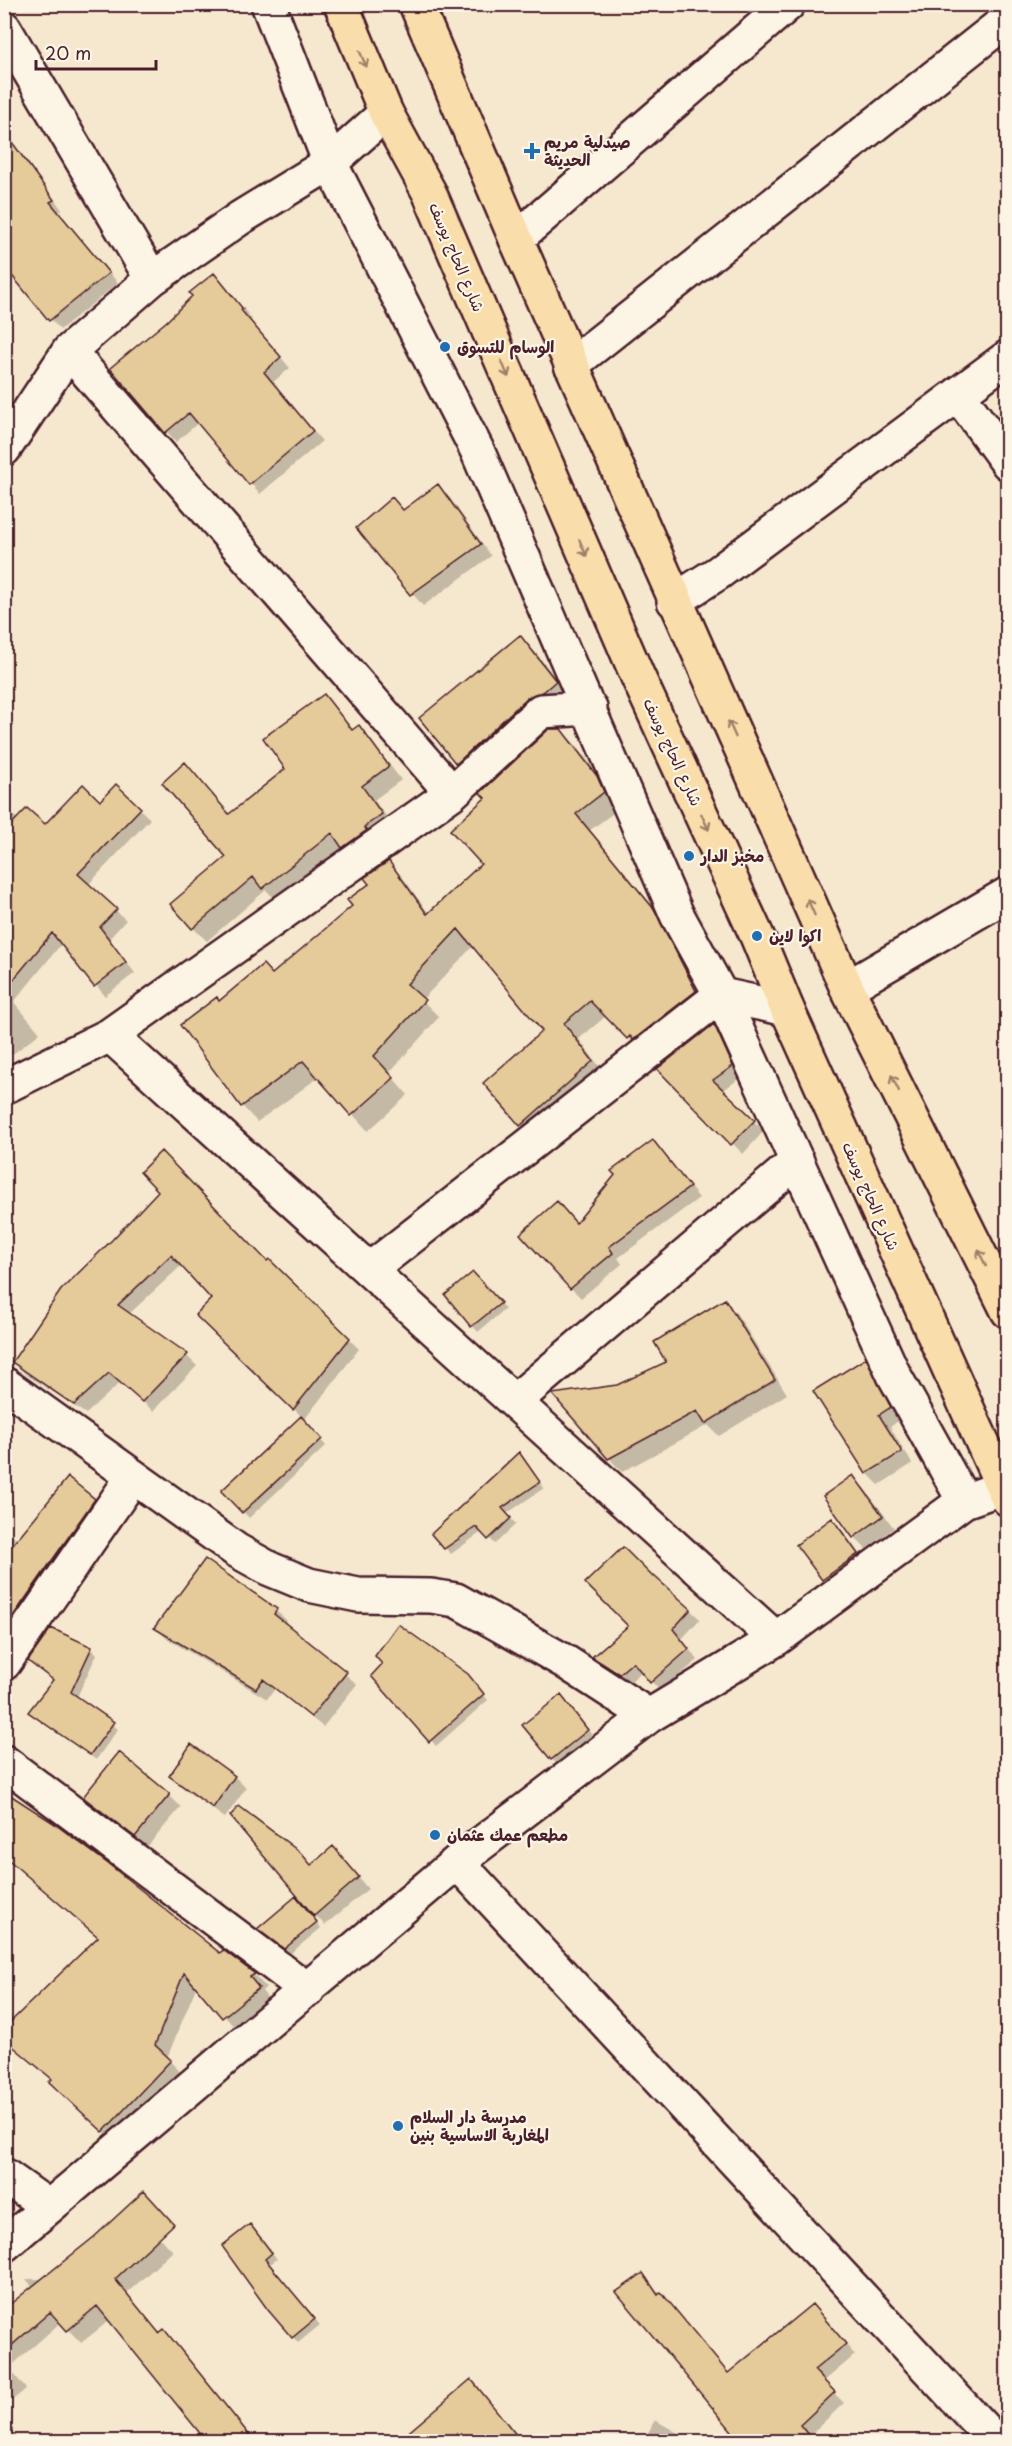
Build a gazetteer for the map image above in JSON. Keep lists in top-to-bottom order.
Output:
{
  "streets": {
    "main road": ["شارع الحاج يوسف"]
  },
  "places": {
    "health": ["صيدلية مريم الحديثة"],
    "other": [
      "الوسام للتسوق",
      "مخبز الدار",
      "اكوا لاين",
      "مطعم عمك عثمان",
      "مدرسة دار السلام المغاربة الاساسية بنين"
    ]
  },
  "scale_bar": "20 m"
}
